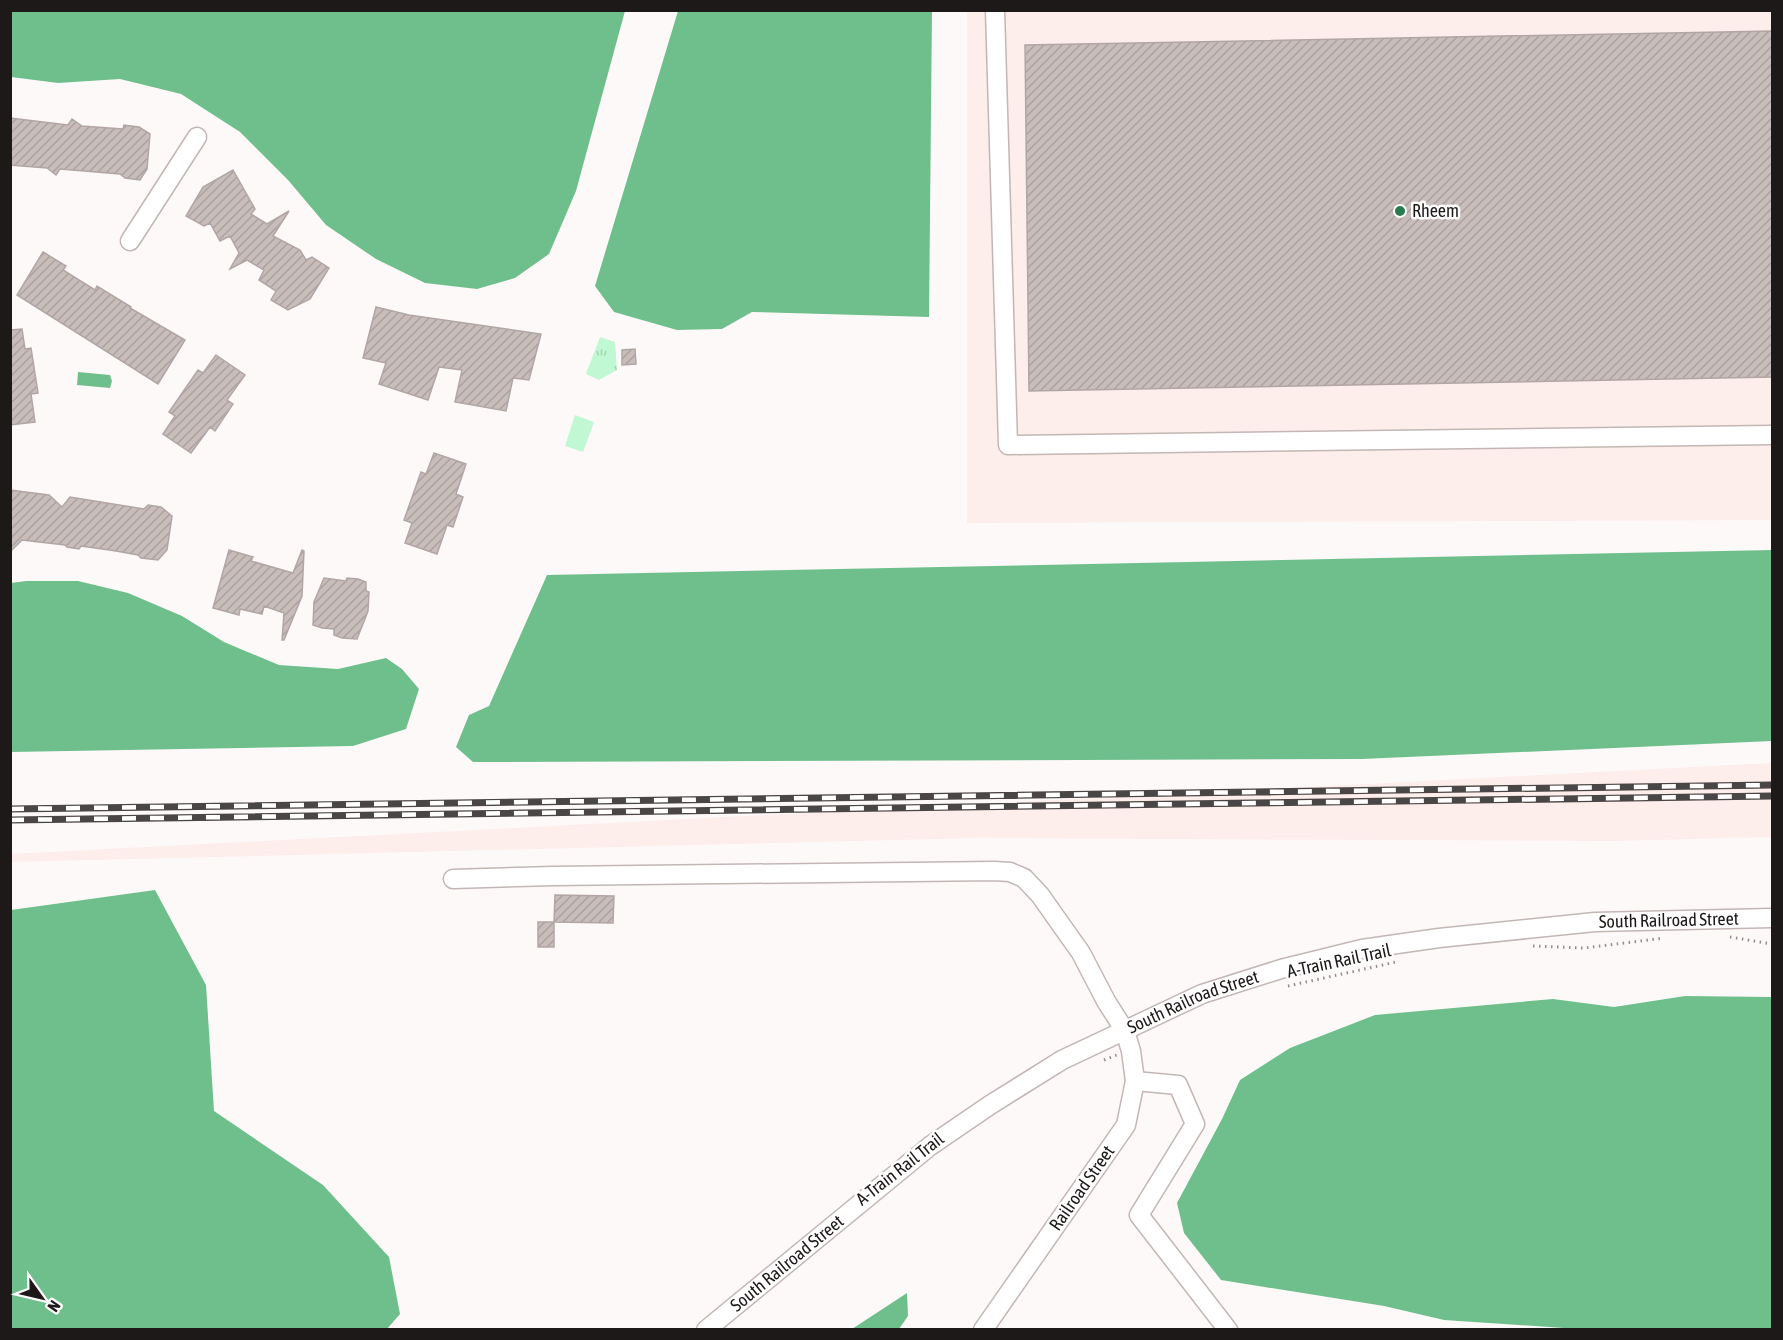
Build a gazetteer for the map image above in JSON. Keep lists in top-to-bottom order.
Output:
{
  "streets": {
    "street": ["South Railroad Street", "Railroad Street"],
    "path": ["A-Train Rail Trail"]
  },
  "crossings": [
    ["South Railroad Street", "Railroad Street"]
  ],
  "places": ["Rheem"],
  "north": "bottom right"
}
